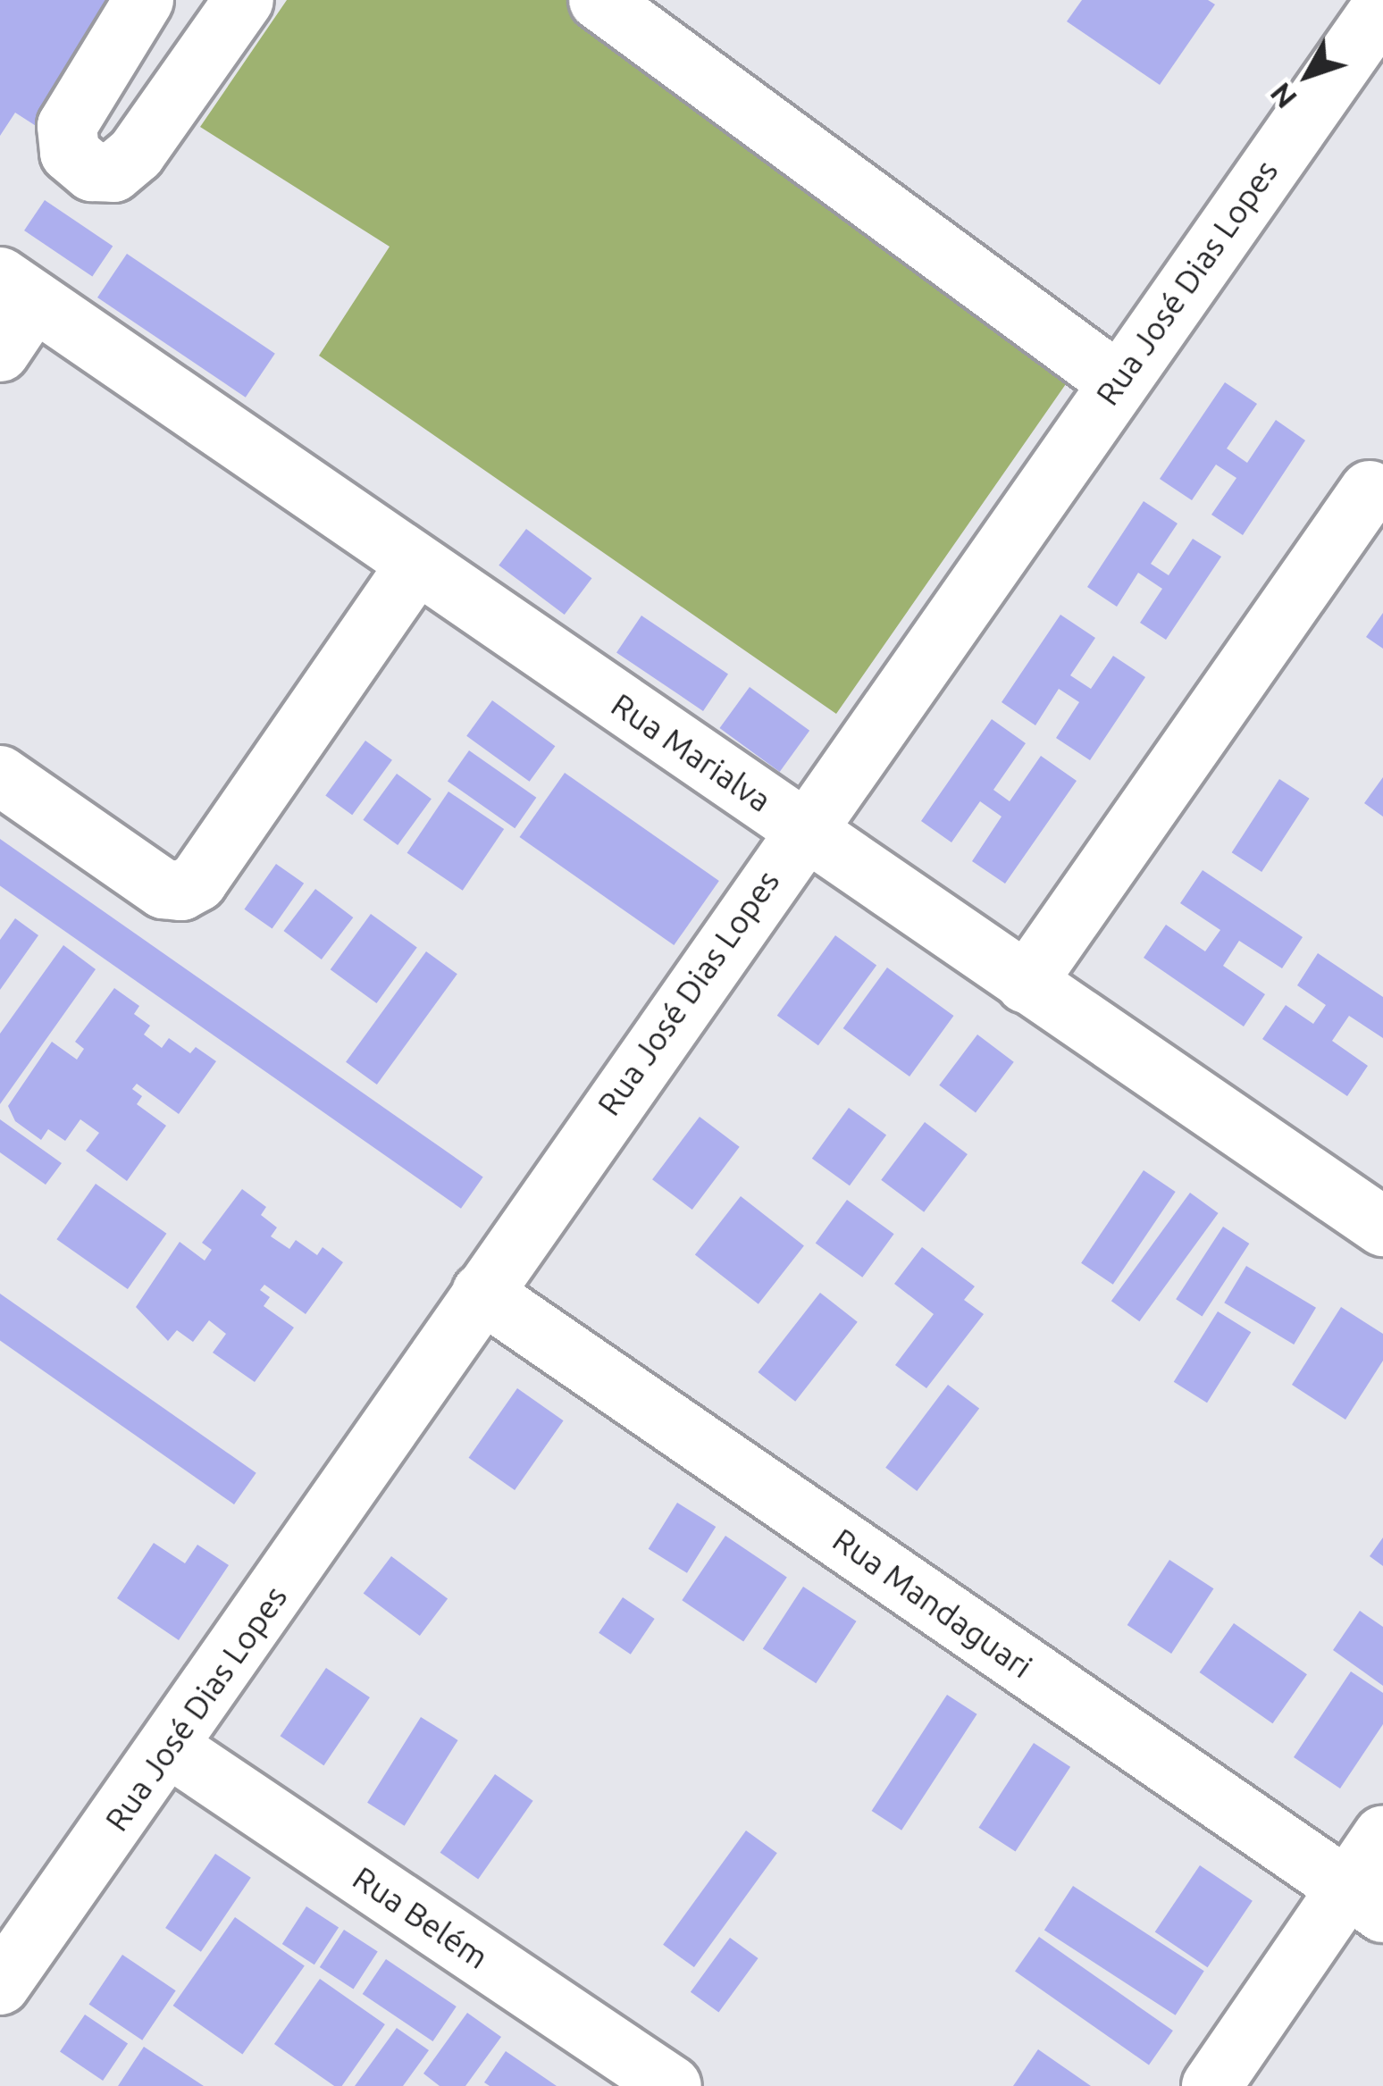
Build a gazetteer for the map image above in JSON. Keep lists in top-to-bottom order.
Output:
{
  "streets": {
    "street": [
      "Rua José Dias Lopes",
      "Rua Marialva",
      "Rua Mandaguari",
      "Rua Belém"
    ]
  },
  "crossings": [
    ["Rua José Dias Lopes", "Rua Marialva"],
    ["Rua José Dias Lopes", "Rua Mandaguari"],
    ["Rua José Dias Lopes", "Rua Belém"]
  ],
  "north": "bottom left"
}
